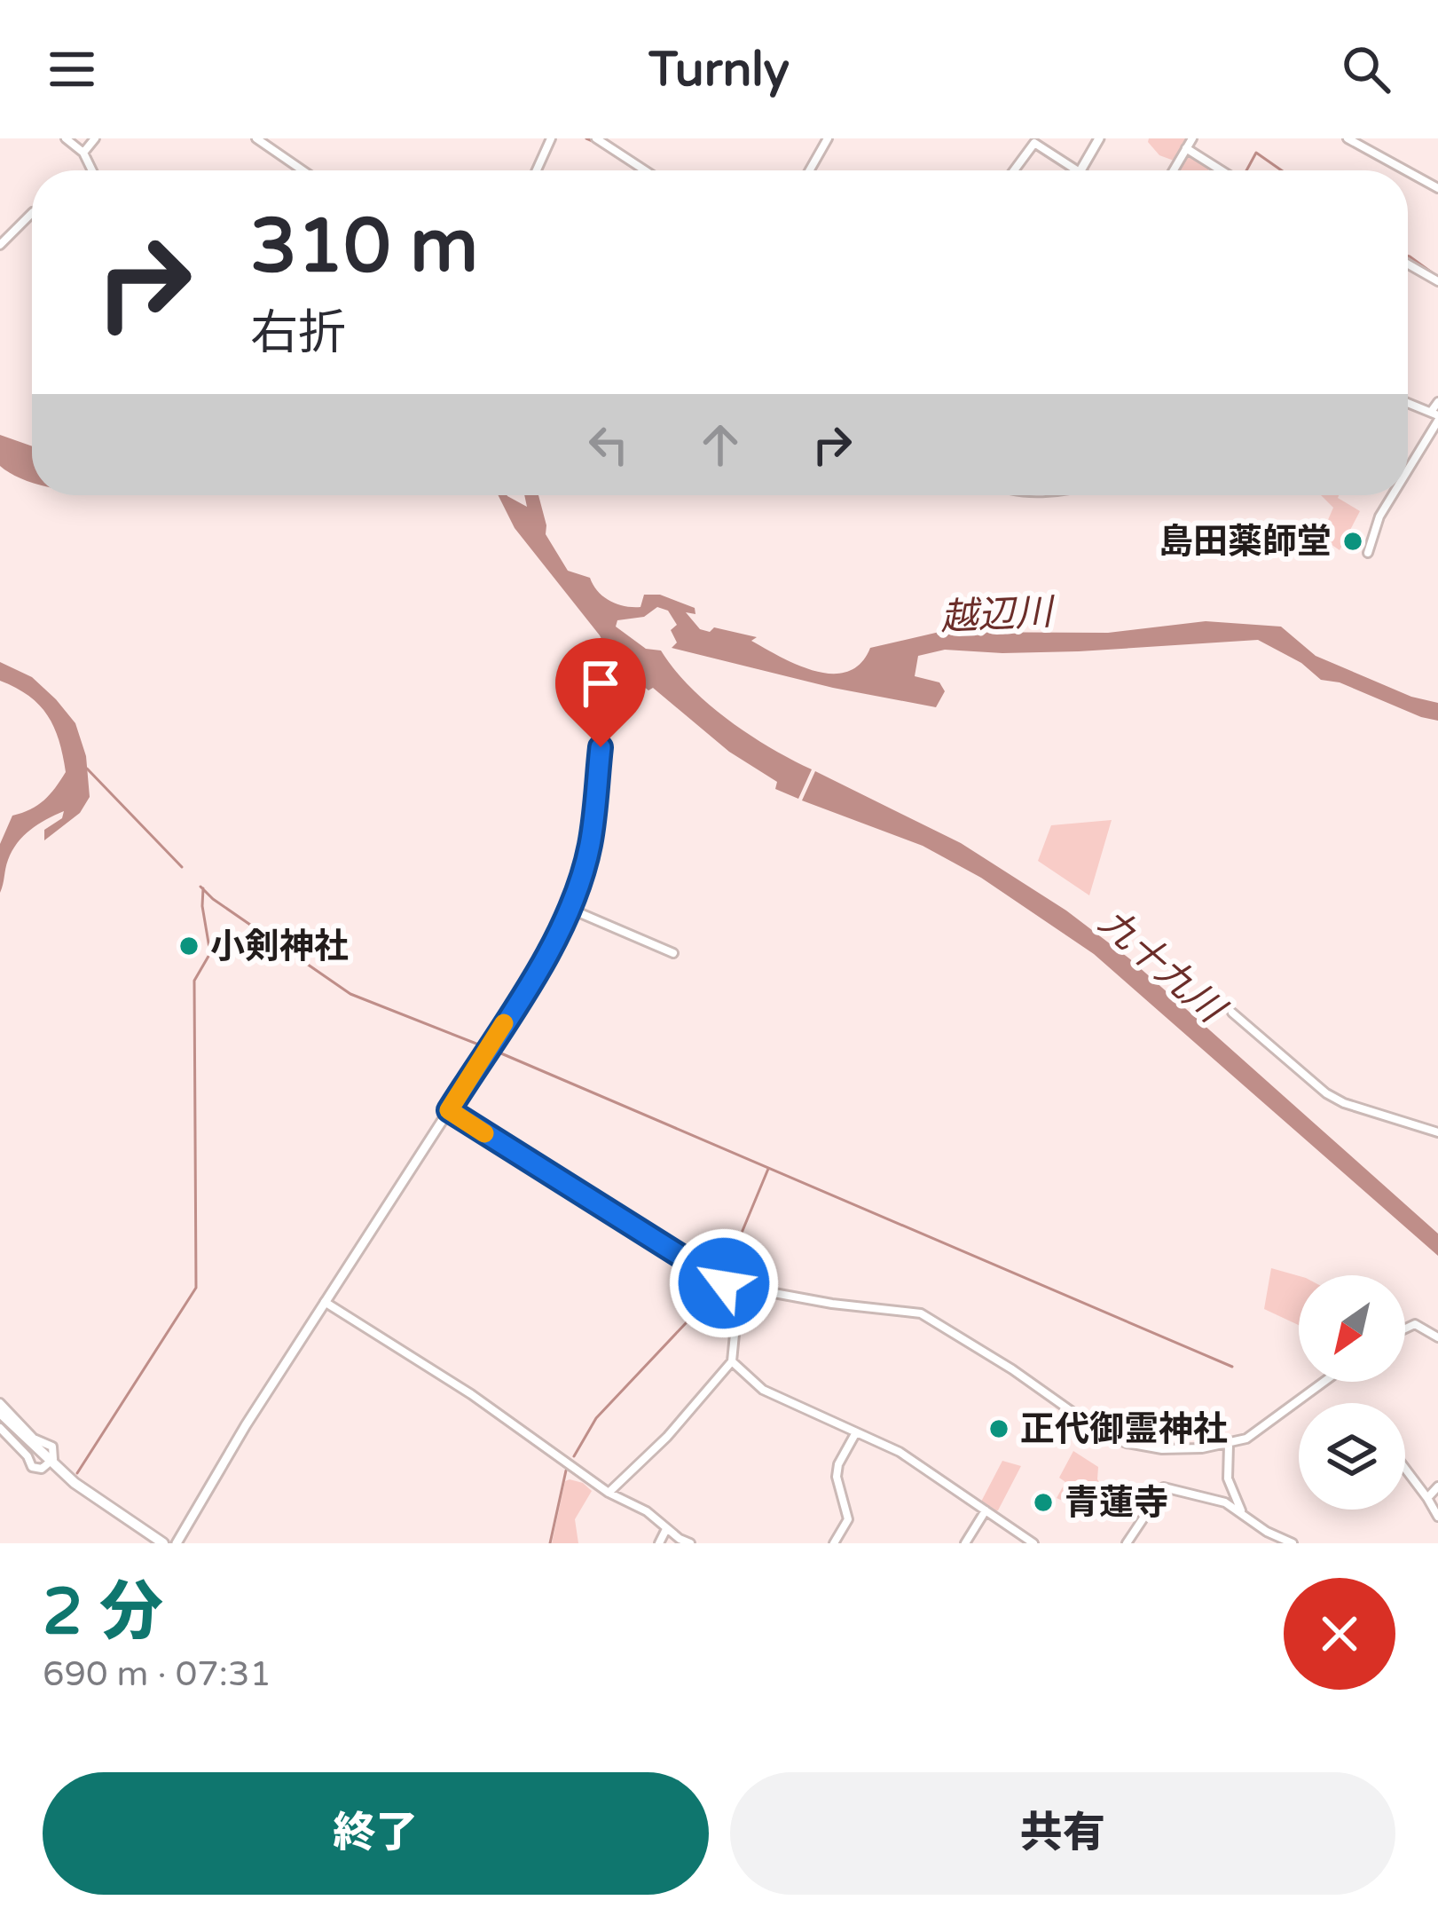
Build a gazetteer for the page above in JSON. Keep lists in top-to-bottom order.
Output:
{
  "water": ["越辺川", "九十九川"],
  "places": [
    "島田薬師堂",
    "小剣神社",
    "正代御霊神社",
    "青蓮寺"
  ],
  "north": "bottom left",
  "page": {
    "header": "Turnly",
    "turn": ["310 m", "右折"],
    "heading": ["2 分", "690 m · 07:31"],
    "buttons": ["終了", "共有"]
  }
}
